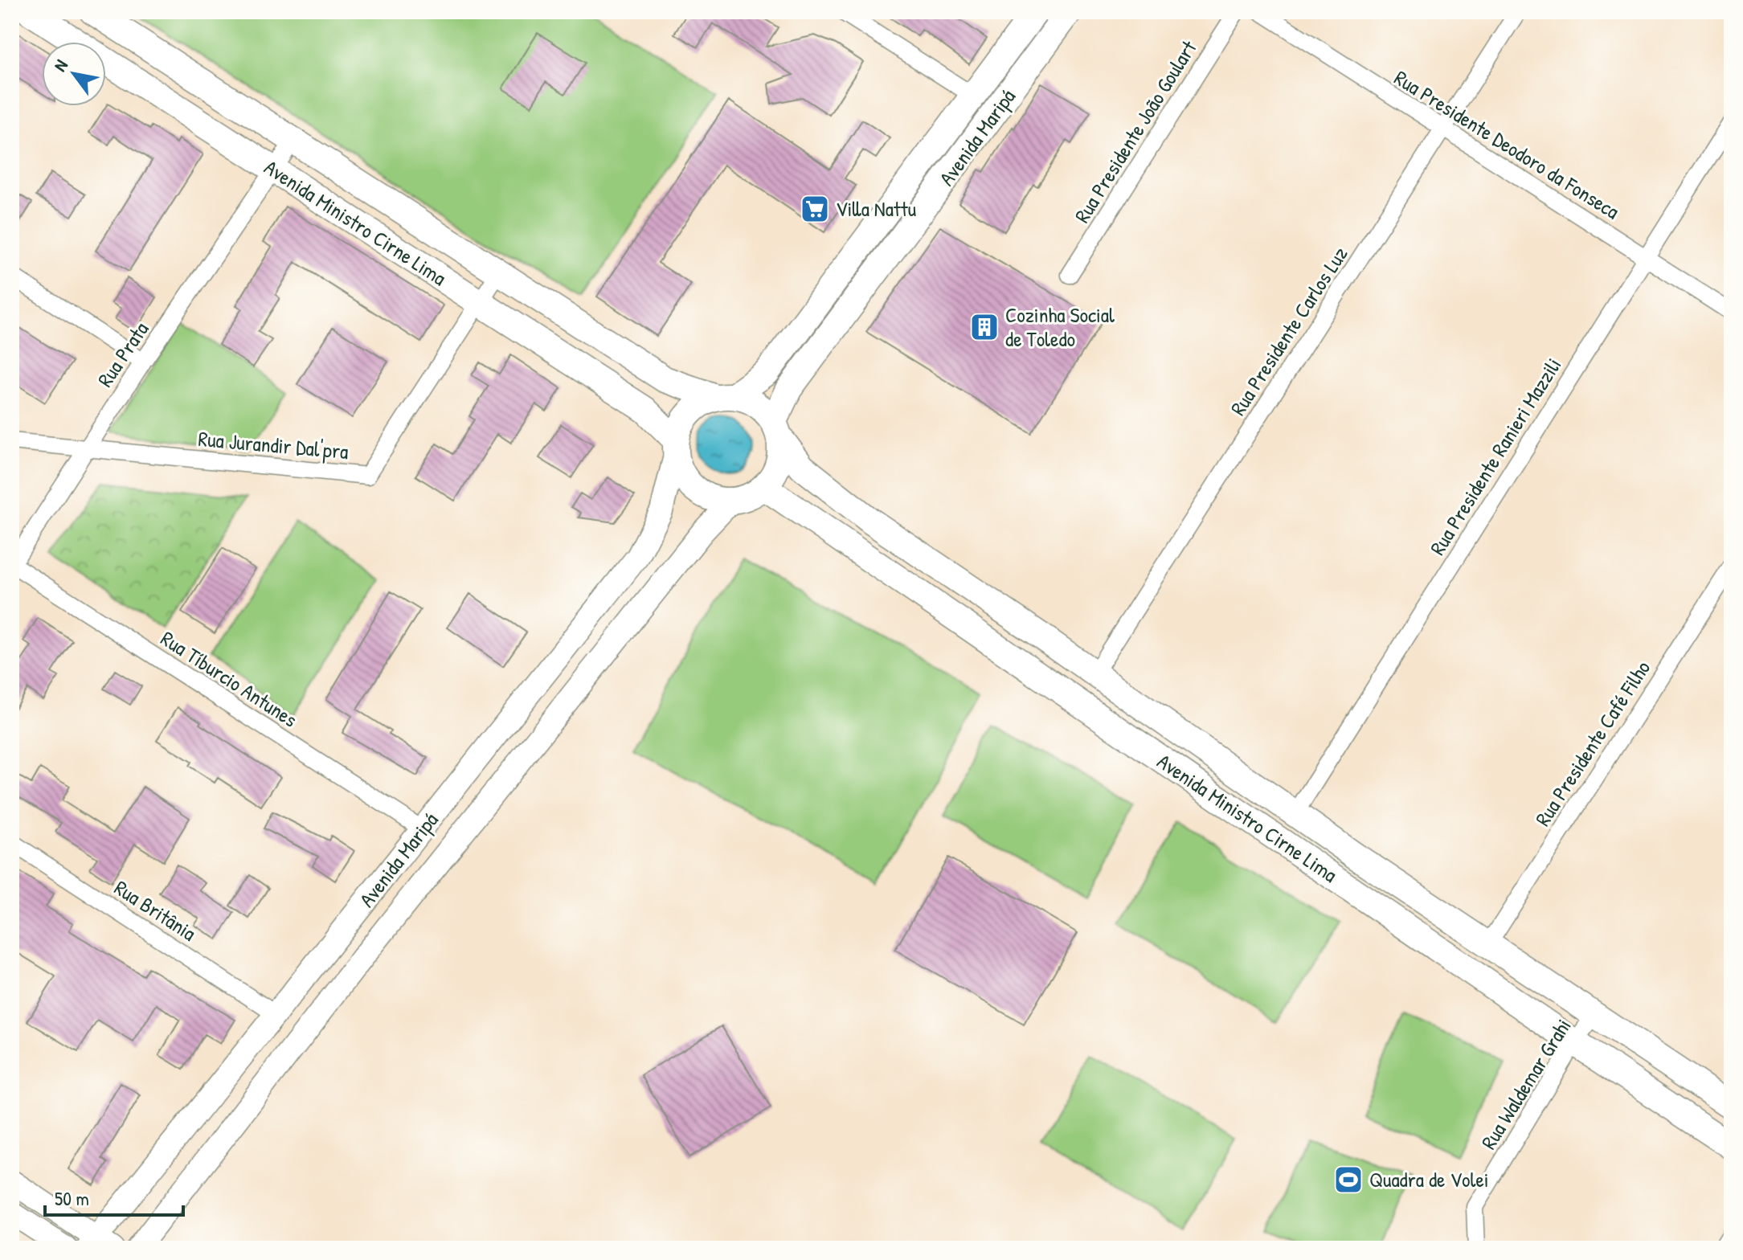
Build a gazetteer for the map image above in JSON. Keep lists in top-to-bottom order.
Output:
{
  "streets": {
    "main road": ["Avenida Maripá", "Avenida Ministro Cirne Lima"],
    "street": [
      "Rua Presidente João Goulart",
      "Rua Presidente Deodoro da Fonseca",
      "Rua Presidente Carlos Luz",
      "Rua Prata",
      "Rua Jurandir Dal'pra",
      "Rua Presidente Ranieri Mazzili",
      "Rua Tíburcio Antunes",
      "Rua Presidente Café Filho",
      "Rua Britânia",
      "Rua Waldemar Grahi"
    ]
  },
  "crossings": [
    ["Avenida Maripá", "Avenida Ministro Cirne Lima"],
    ["Avenida Maripá", "Rua Tíburcio Antunes"],
    ["Avenida Maripá", "Rua Britânia"],
    ["Rua Presidente Deodoro da Fonseca", "Rua Presidente Carlos Luz"],
    ["Rua Presidente Deodoro da Fonseca", "Rua Presidente Ranieri Mazzili"],
    ["Avenida Ministro Cirne Lima", "Rua Prata"],
    ["Avenida Ministro Cirne Lima", "Rua Jurandir Dal'pra"],
    ["Avenida Ministro Cirne Lima", "Rua Waldemar Grahi"],
    ["Rua Prata", "Rua Jurandir Dal'pra"],
    ["Rua Prata", "Rua Tíburcio Antunes"]
  ],
  "places": {
    "supermarket": ["Villa Nattu"],
    "building": ["Cozinha Social de Toledo"],
    "sports": ["Quadra de Volei"]
  },
  "scale_bar": "50 m",
  "north": "top left"
}
